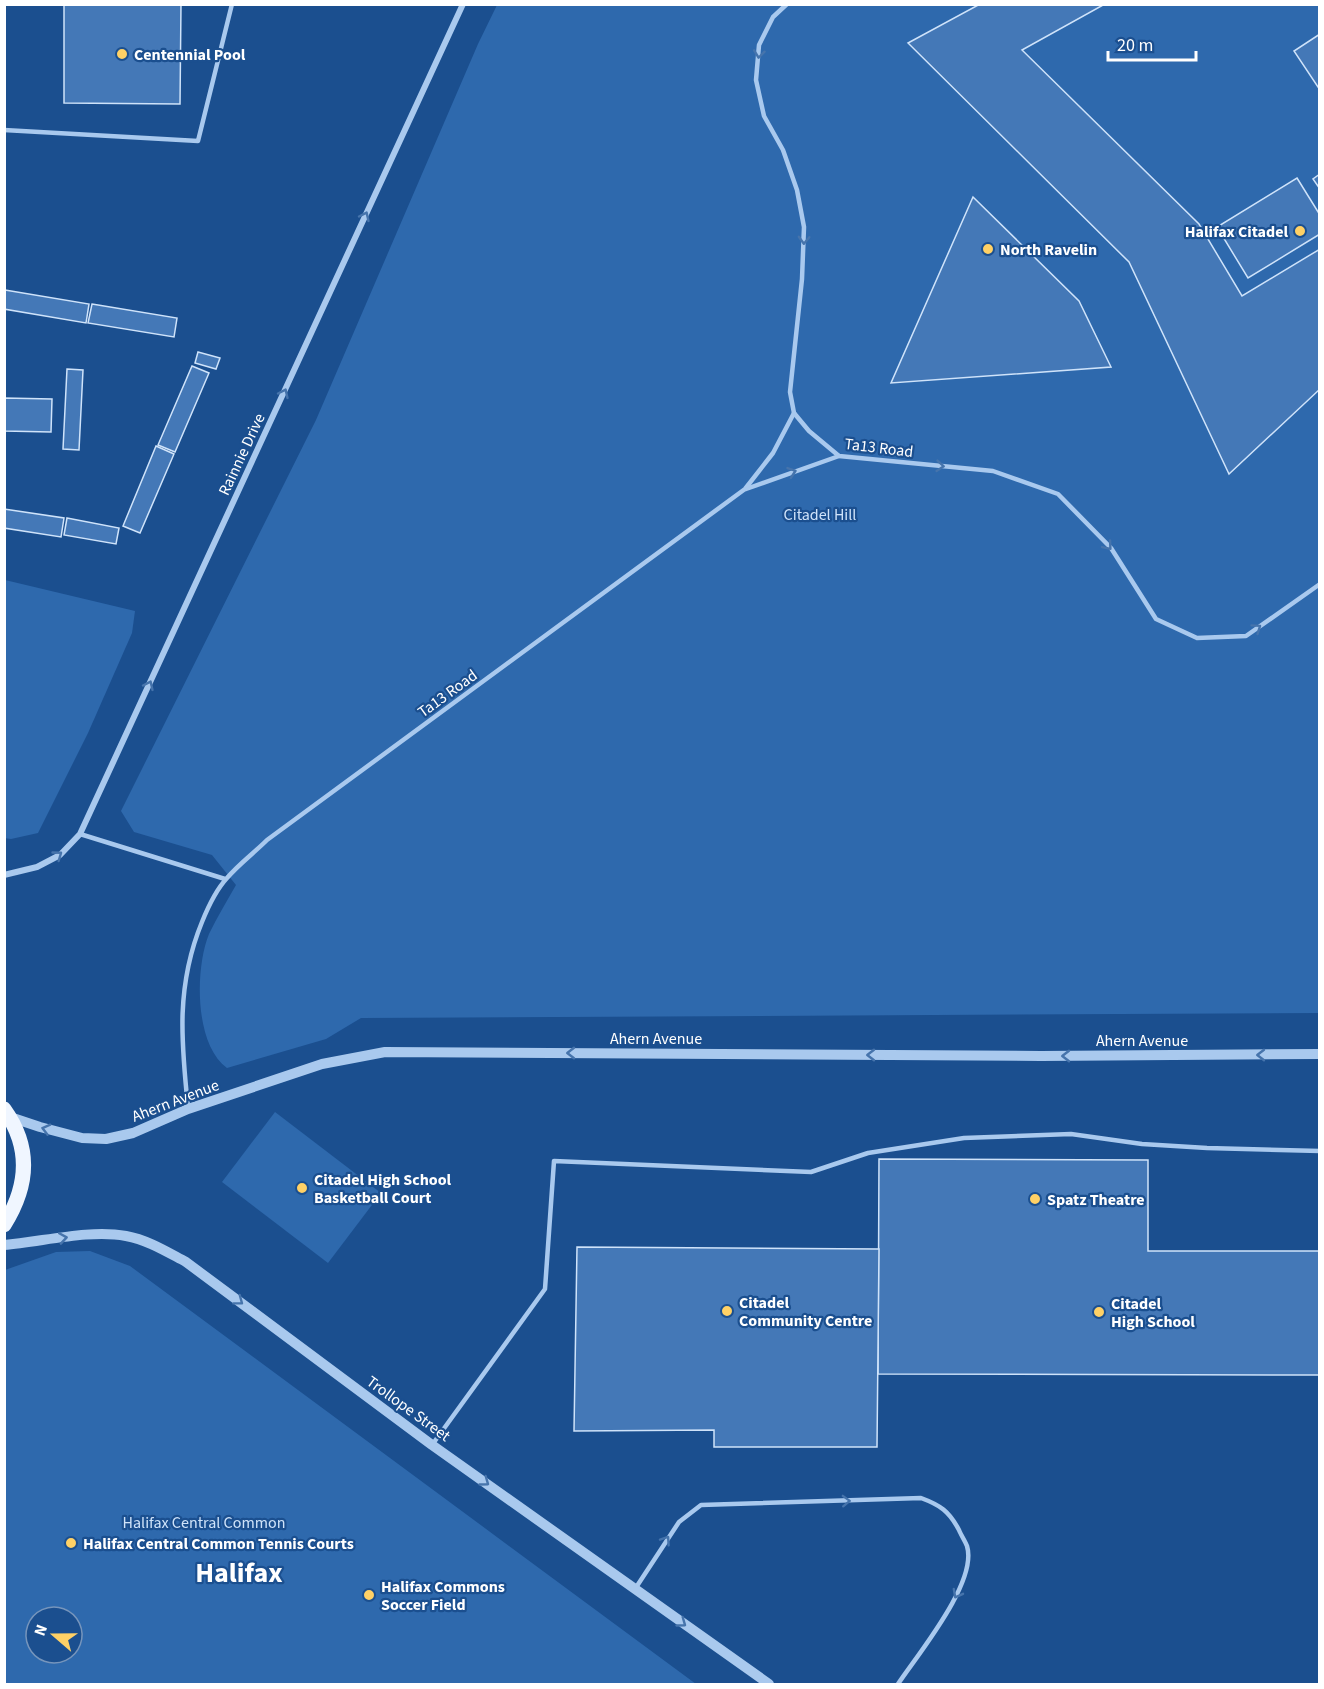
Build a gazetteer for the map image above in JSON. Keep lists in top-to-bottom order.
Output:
{
  "streets": {
    "street": ["Rainnie Drive", "Ahern Avenue", "Trollope Street"],
    "lane": ["Ta13 Road"]
  },
  "crossings": [
    ["Ta13 Road", "Ahern Avenue"]
  ],
  "one_way": ["Rainnie Drive", "Ahern Avenue", "Trollope Street"],
  "districts": ["Halifax"],
  "parks": ["Citadel Hill", "Halifax Central Common"],
  "places": [
    "Centennial Pool",
    "Halifax Citadel",
    "North Ravelin",
    "Citadel High School Basketball Court",
    "Spatz Theatre",
    "Citadel Community Centre",
    "Citadel High School",
    "Halifax Central Common Tennis Courts",
    "Halifax Commons Soccer Field"
  ],
  "scale_bar": "20 m",
  "north": "left"
}
